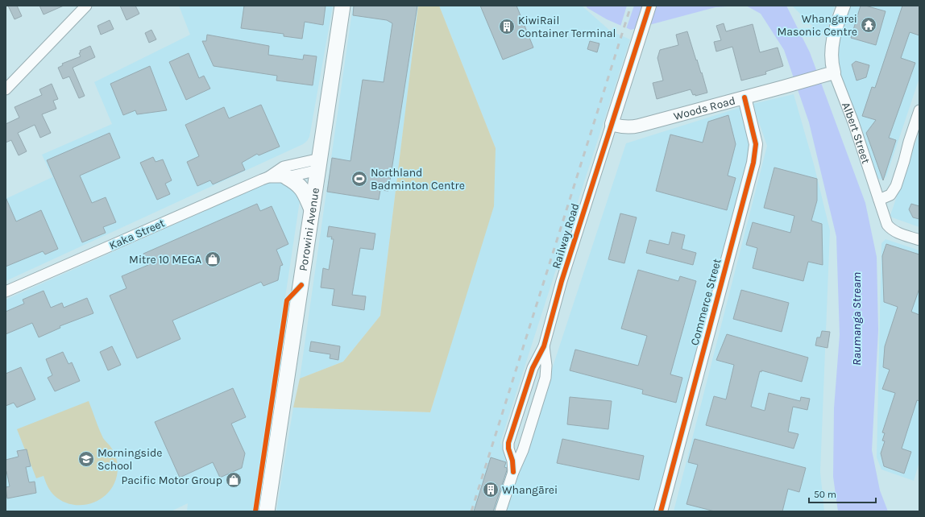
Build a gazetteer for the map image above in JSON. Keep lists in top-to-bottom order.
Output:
{
  "streets": {
    "main road": ["Porowini Avenue"],
    "street": [
      "Woods Road",
      "Albert Street",
      "Kaka Street",
      "Railway Road",
      "Commerce Street"
    ]
  },
  "crossings": [
    ["Woods Road", "Albert Street"],
    ["Woods Road", "Railway Road"],
    ["Woods Road", "Commerce Street"],
    ["Porowini Avenue", "Kaka Street"]
  ],
  "water": ["Raumanga Stream"],
  "places": {
    "temple": ["Whangarei Masonic Centre"],
    "building": ["KiwiRail Container Terminal", "Whangārei"],
    "sports": ["Northland Badminton Centre"],
    "shop": ["Mitre 10 MEGA", "Pacific Motor Group"],
    "school or university": ["Morningside School"]
  },
  "scale_bar": "50 m"
}
